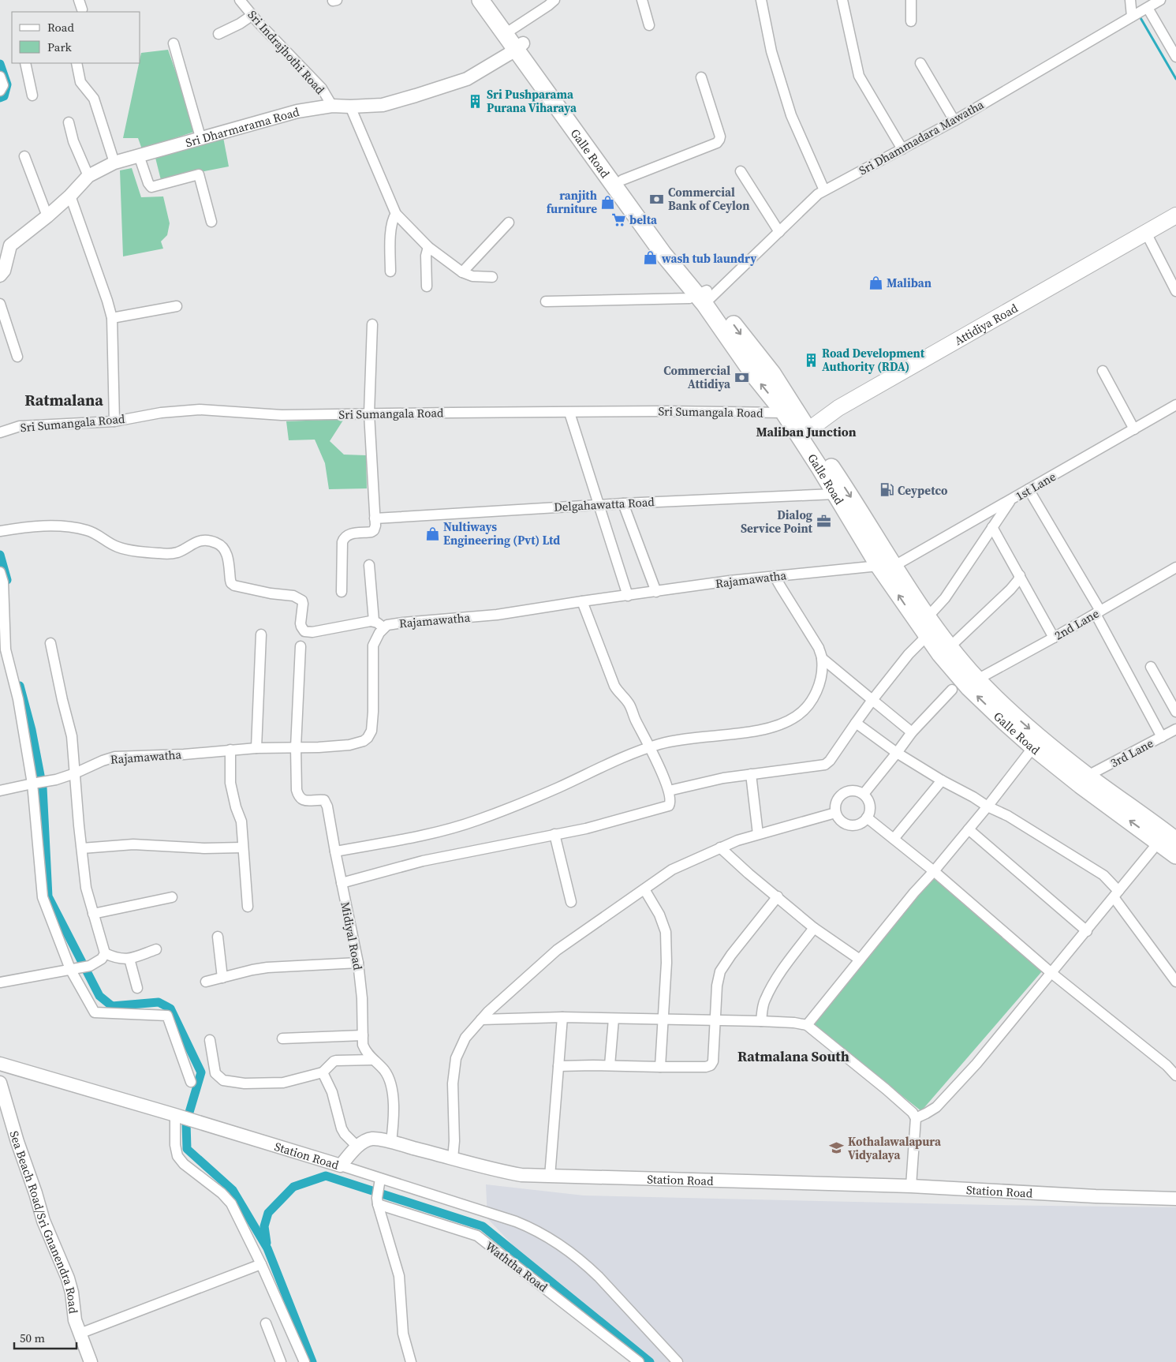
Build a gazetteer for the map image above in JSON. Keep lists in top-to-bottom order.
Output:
{
  "streets": {
    "highway": ["Galle Road"],
    "main road": ["Attidiya Road"],
    "street": [
      "Sri Indrajhothi Road",
      "Sri Dharmarama Road",
      "Sri Dhammadara Mawatha",
      "Sri Sumangala Road",
      "1st Lane",
      "Delgahawatta Road",
      "Rajamawatha",
      "2nd Lane",
      "3rd Lane",
      "Midiyal Road",
      "Station Road",
      "Sea Beach Road/Sri Gnanendra Road",
      "Waththa Road"
    ]
  },
  "crossings": [
    ["Sri Indrajhothi Road", "Sri Dharmarama Road"],
    ["Sri Dharmarama Road", "Galle Road"],
    ["Sri Dhammadara Mawatha", "Galle Road"],
    ["Galle Road", "Attidiya Road"],
    ["Galle Road", "Sri Sumangala Road"],
    ["Galle Road", "1st Lane"],
    ["Galle Road", "Delgahawatta Road"],
    ["Galle Road", "Rajamawatha"],
    ["Galle Road", "2nd Lane"],
    ["Galle Road", "3rd Lane"],
    ["1st Lane", "Rajamawatha"],
    ["Rajamawatha", "Midiyal Road"],
    ["Midiyal Road", "Station Road"]
  ],
  "districts": ["Ratmalana", "Maliban Junction", "Ratmalana South"],
  "places": {
    "building": ["Sri Pushparama Purana Viharaya", "Road Development Authority (RDA)"],
    "bank": ["Commercial Bank of Ceylon", "Commercial Attidiya"],
    "shop": [
      "ranjith furniture",
      "wash tub laundry",
      "Maliban",
      "Nultiways Engineering (Pvt) Ltd"
    ],
    "supermarket": ["belta"],
    "fuel station": ["Ceypetco"],
    "office": ["Dialog Service Point"],
    "school or university": ["Kothalawalapura Vidyalaya"]
  },
  "legend": ["Road", "Park"],
  "scale_bar": "50 m"
}
